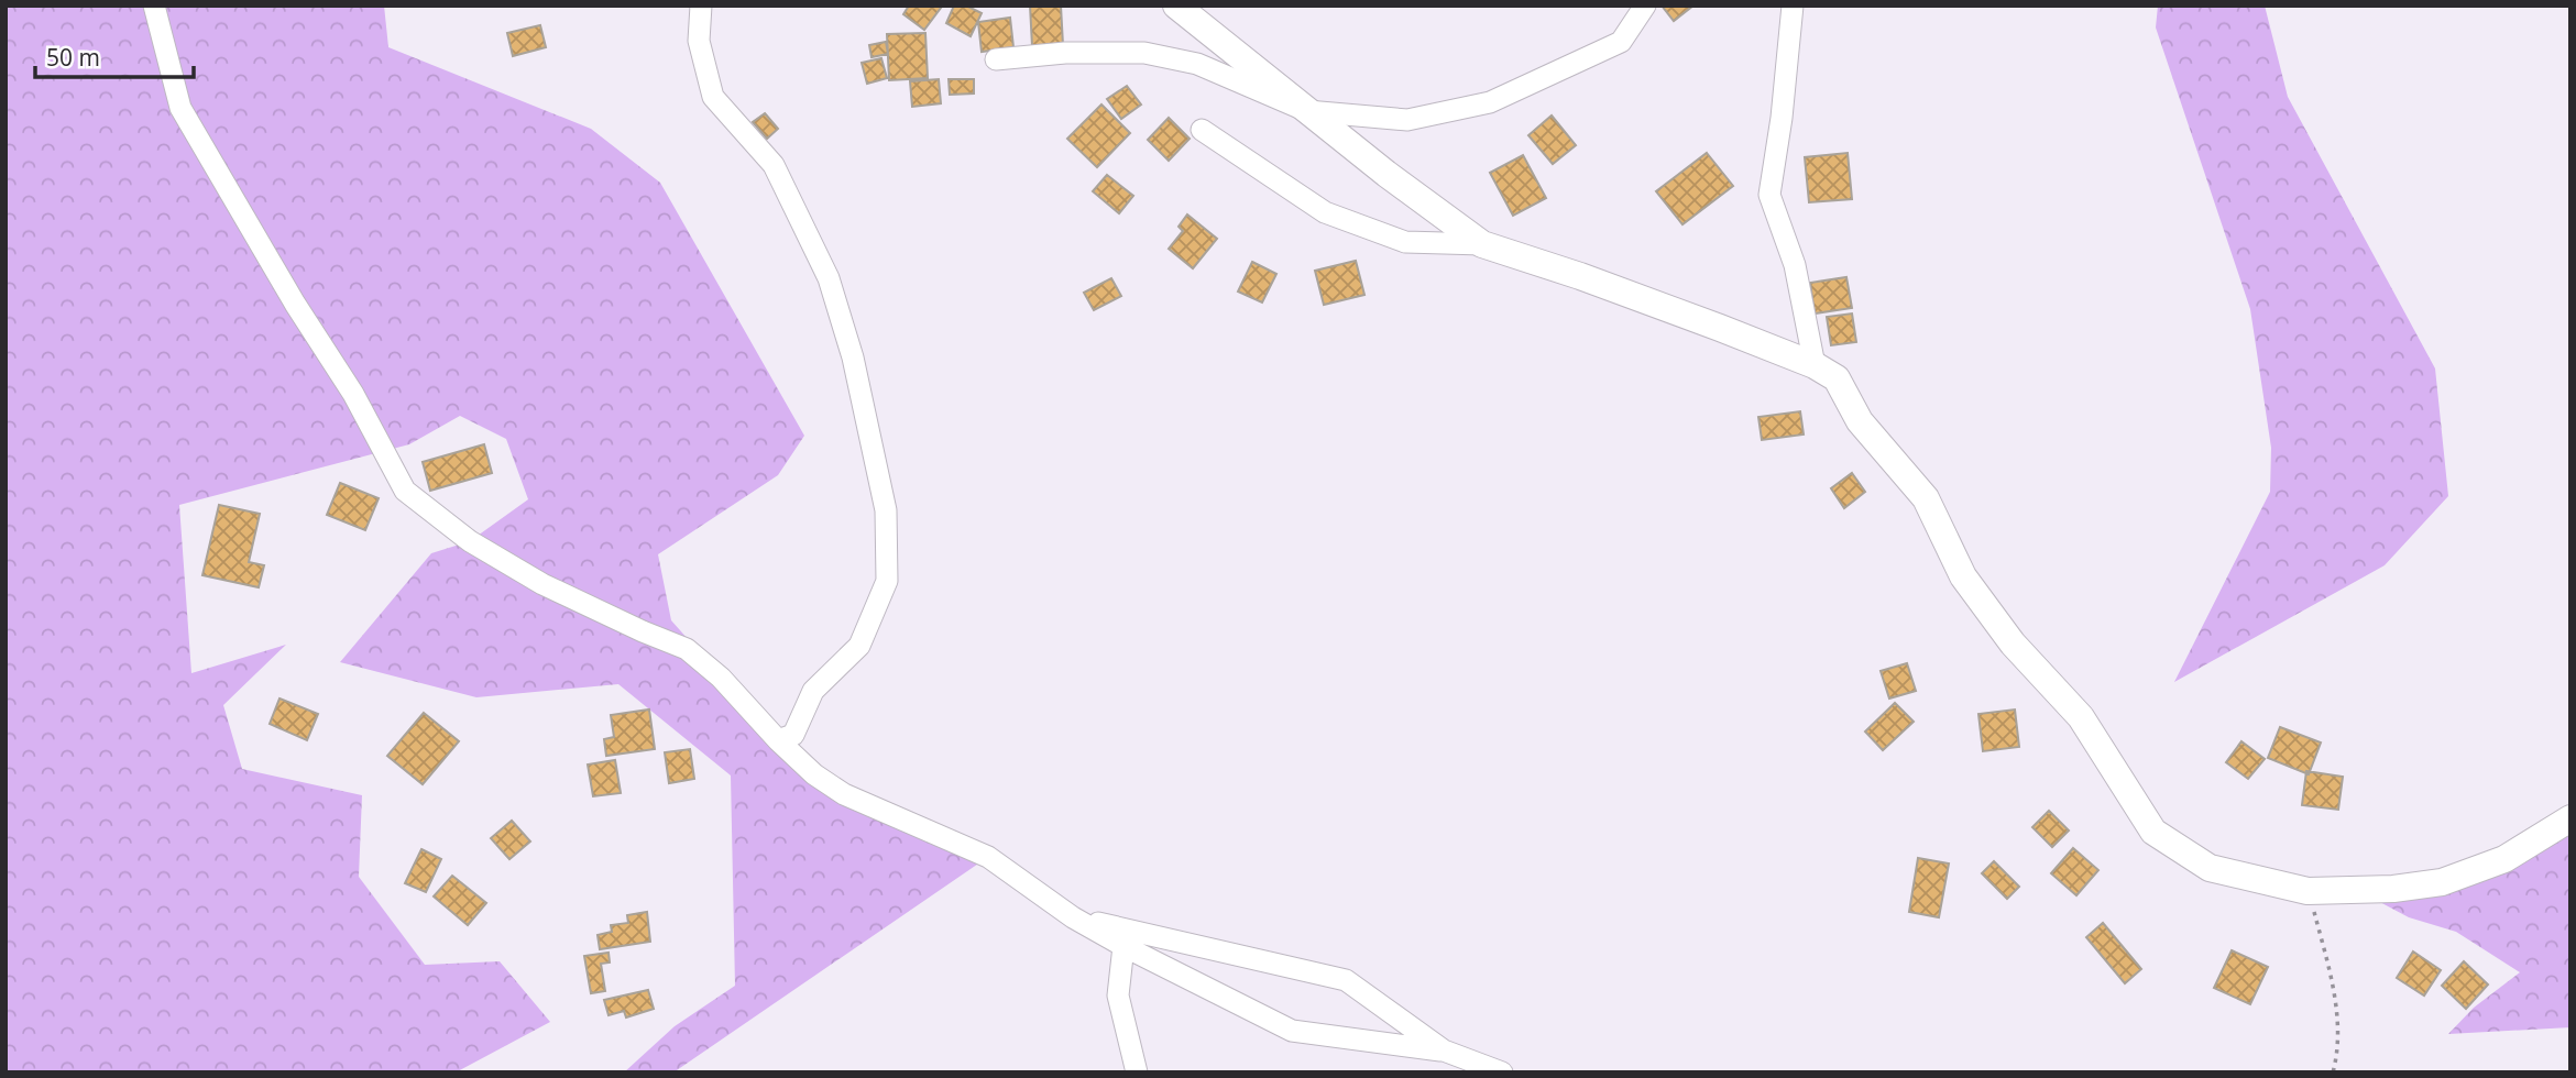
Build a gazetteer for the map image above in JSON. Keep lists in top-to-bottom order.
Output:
{
  "scale_bar": "50 m"
}
